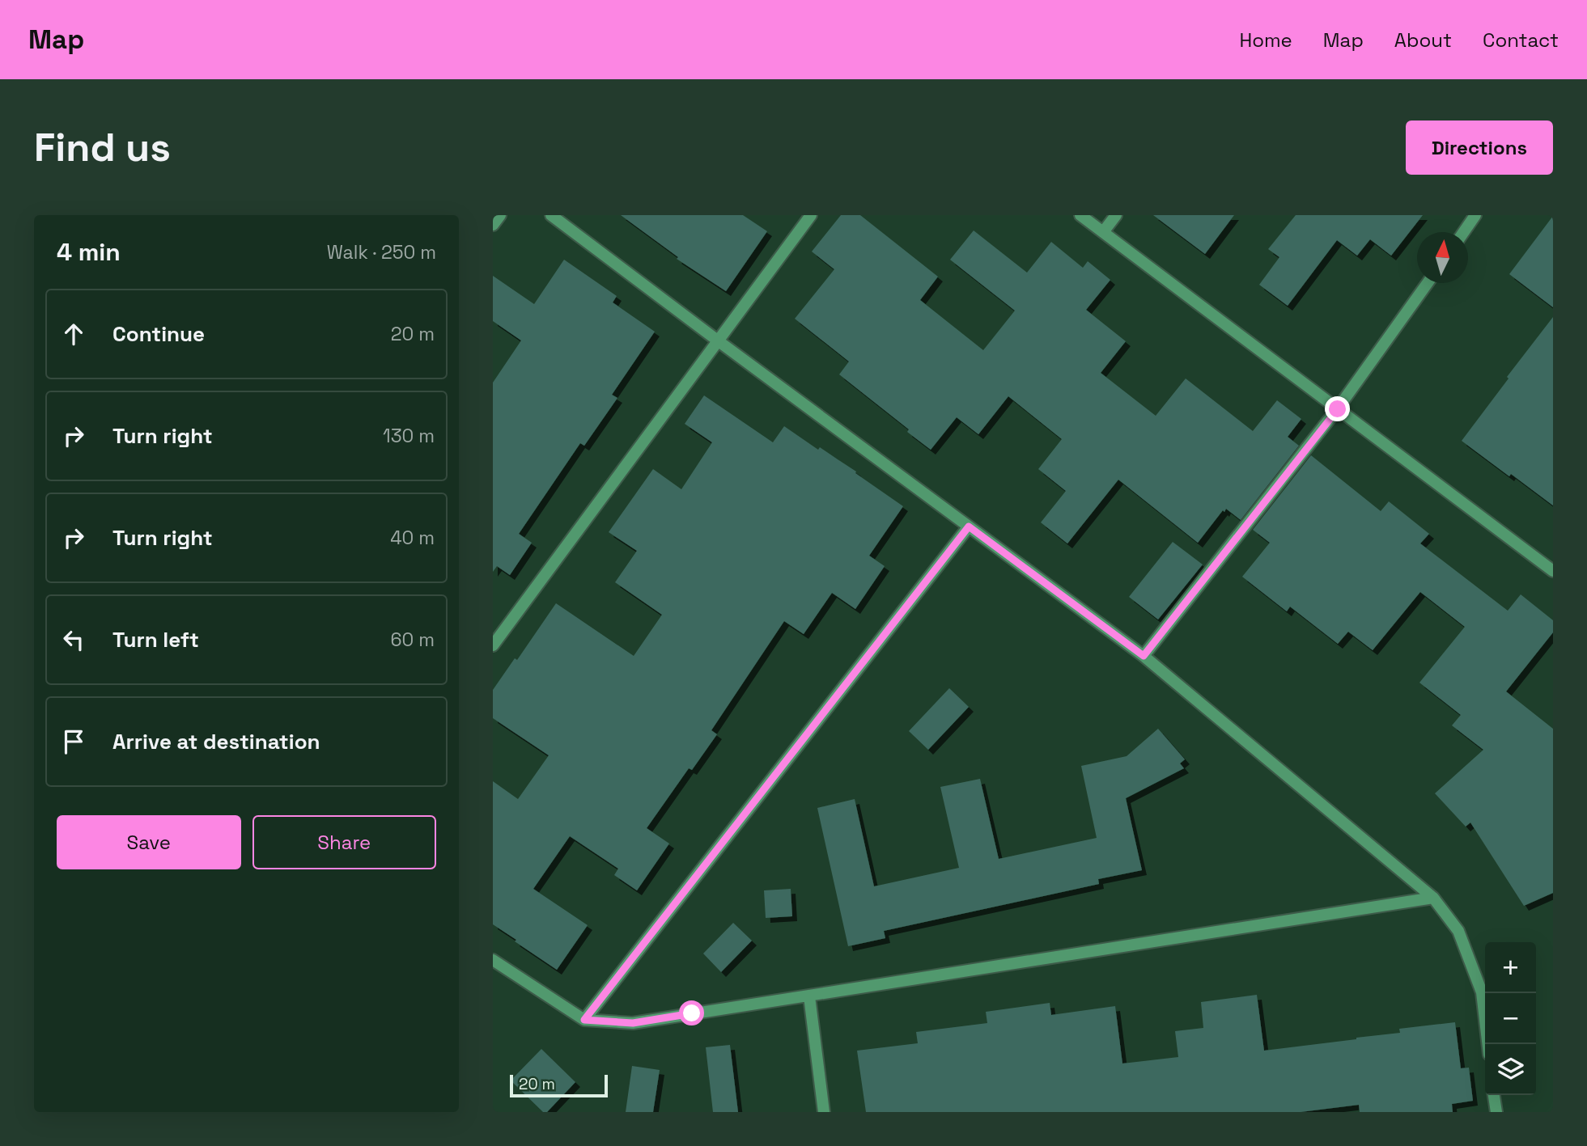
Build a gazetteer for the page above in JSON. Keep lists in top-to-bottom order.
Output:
{
  "scale_bar": "20 m",
  "north": "top",
  "page": {
    "header": "Map",
    "nav": [
      "Home",
      "Map",
      "About",
      "Contact"
    ],
    "buttons": [
      "Directions",
      ["Save", "Share"]
    ],
    "title": "Find us",
    "heading": ["4 min", "Walk · 250 m"],
    "list": [
      ["Continue", "20 m"],
      ["Turn right", "130 m"],
      ["Turn right", "40 m"],
      ["Turn left", "60 m"],
      "Arrive at destination"
    ],
    "map_buttons": ["+", "−"],
    "scale": "20 m"
  }
}
